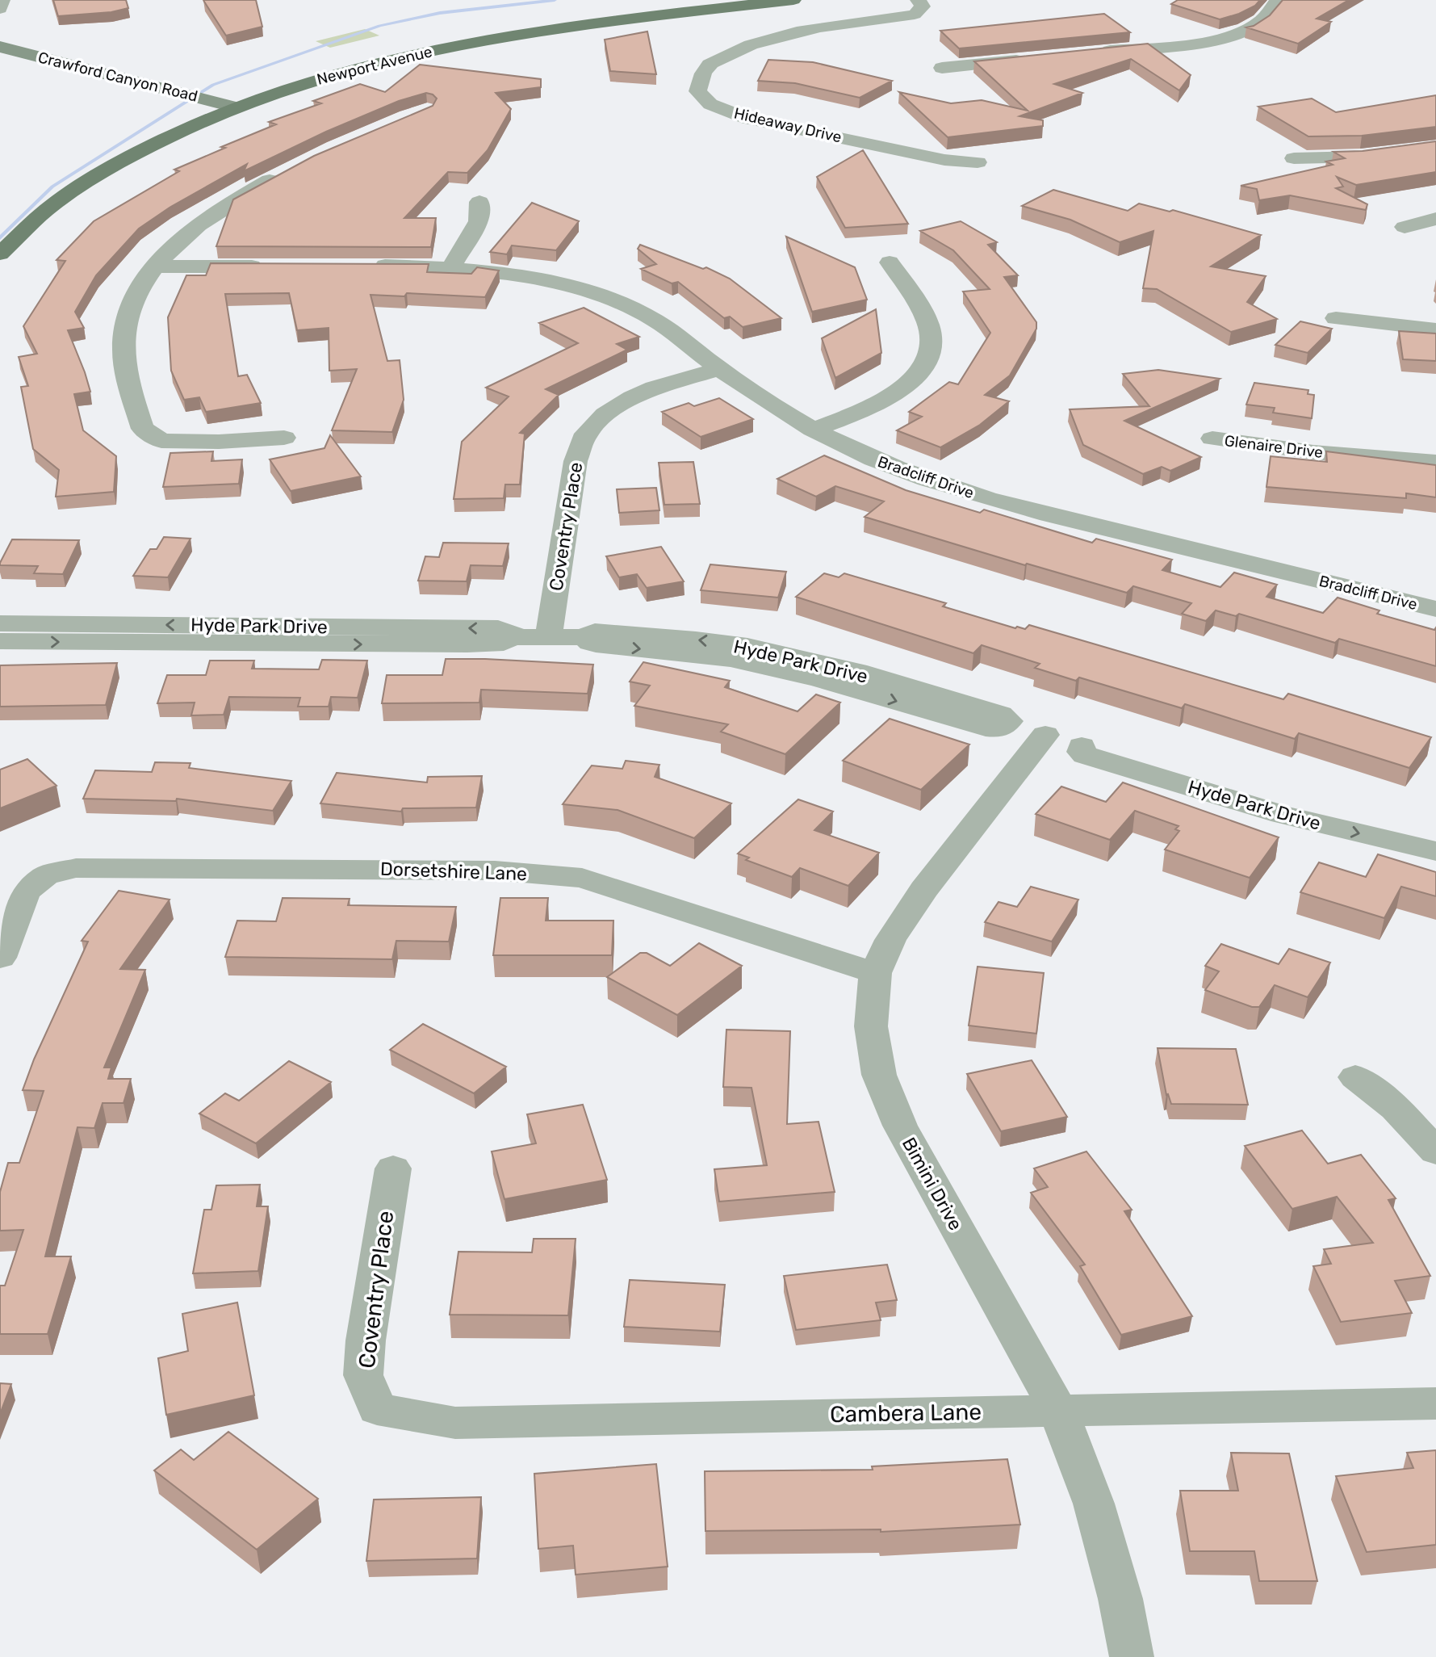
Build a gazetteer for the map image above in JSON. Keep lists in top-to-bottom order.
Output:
{
  "streets": {
    "main road": ["Newport Avenue", "Crawford Canyon Road"],
    "street": [
      "Hideaway Drive",
      "Glenaire Drive",
      "Bradcliff Drive",
      "Coventry Place",
      "Hyde Park Drive",
      "Dorsetshire Lane",
      "Bimini Drive",
      "Cambera Lane"
    ]
  },
  "crossings": [
    ["Newport Avenue", "Crawford Canyon Road"],
    ["Bradcliff Drive", "Coventry Place"],
    ["Coventry Place", "Hyde Park Drive"],
    ["Coventry Place", "Cambera Lane"],
    ["Hyde Park Drive", "Bimini Drive"],
    ["Dorsetshire Lane", "Bimini Drive"],
    ["Bimini Drive", "Cambera Lane"]
  ]
}
